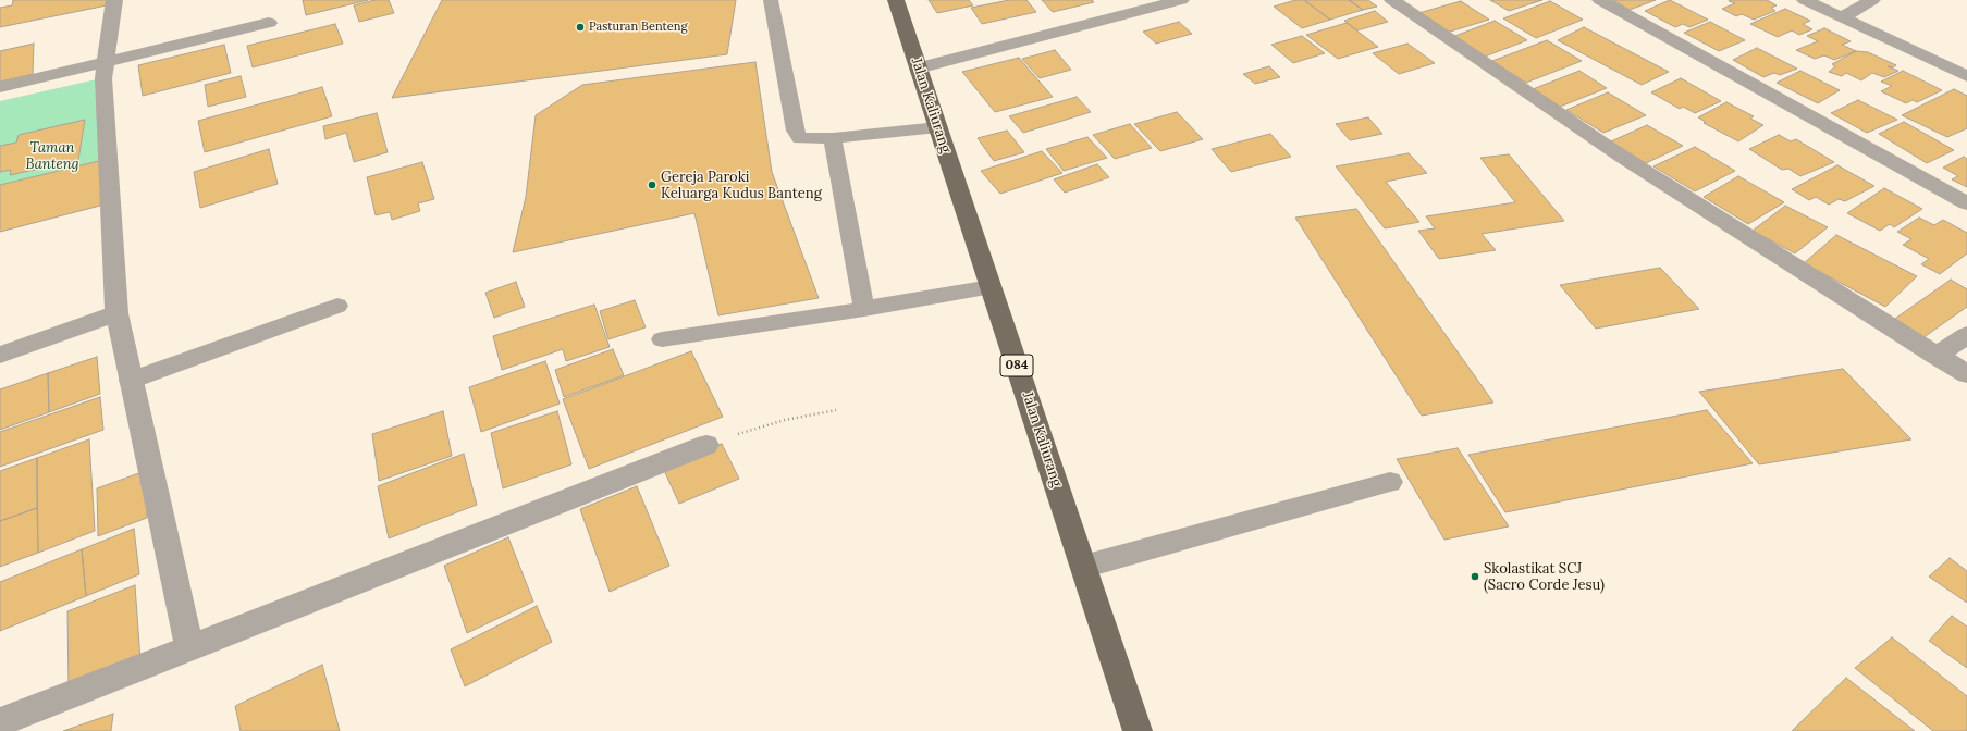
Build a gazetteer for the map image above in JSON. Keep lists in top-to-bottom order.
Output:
{
  "streets": {
    "main road": ["Jalan Kaliurang", "084"]
  },
  "parks": ["Taman Banteng"],
  "places": ["Pasturan Benteng", "Gereja Paroki Keluarga Kudus Banteng", "Skolastikat SCJ (Sacro Corde Jesu)"]
}
